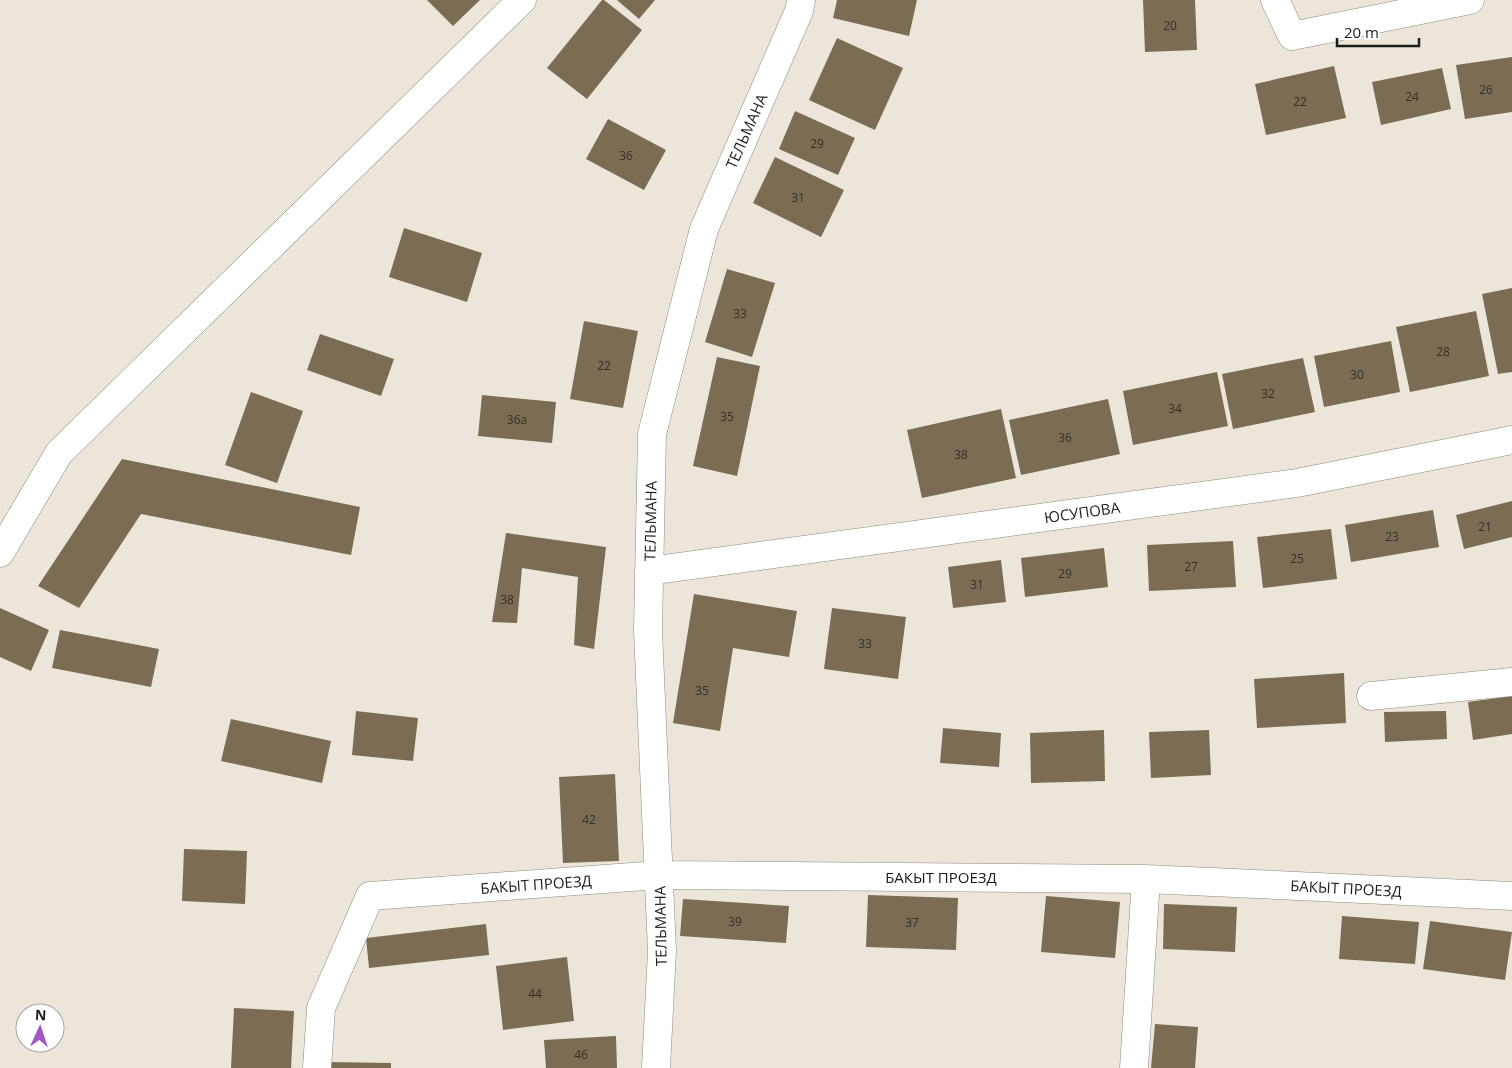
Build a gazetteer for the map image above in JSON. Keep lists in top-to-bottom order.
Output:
{
  "streets": {
    "street": ["ТЕЛЬМАНА", "ЮСУПОВА", "БАКЫТ ПРОЕЗД"]
  },
  "crossings": [
    ["ТЕЛЬМАНА", "ЮСУПОВА"],
    ["ТЕЛЬМАНА", "БАКЫТ ПРОЕЗД"]
  ],
  "house_numbers": [
    "20",
    "26",
    "24",
    "22",
    "29",
    "36",
    "31",
    "33",
    "28",
    "22",
    "30",
    "32",
    "34",
    "35",
    "36а",
    "36",
    "38",
    "21",
    "23",
    "25",
    "27",
    "29",
    "31",
    "38",
    "33",
    "35",
    "42",
    "39",
    "37",
    "44",
    "46"
  ],
  "scale_bar": "20 m",
  "north": "top"
}
